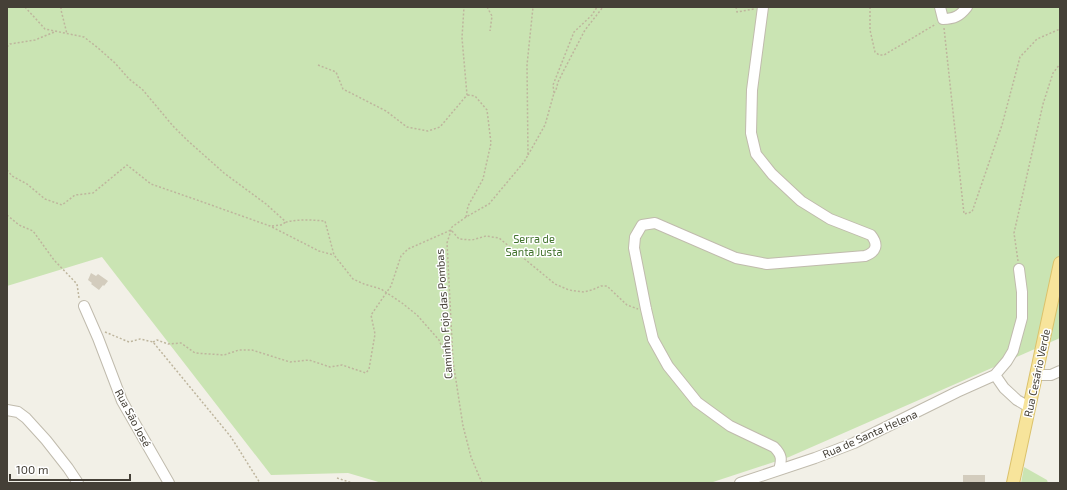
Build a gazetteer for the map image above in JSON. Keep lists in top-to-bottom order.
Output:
{
  "streets": {
    "main road": ["Rua Cesário Verde"],
    "street": ["Rua São José", "Rua de Santa Helena"],
    "path": ["Caminho Fojo das Pombas"]
  },
  "parks": ["Serra de Santa Justa"],
  "scale_bar": "100 m"
}
